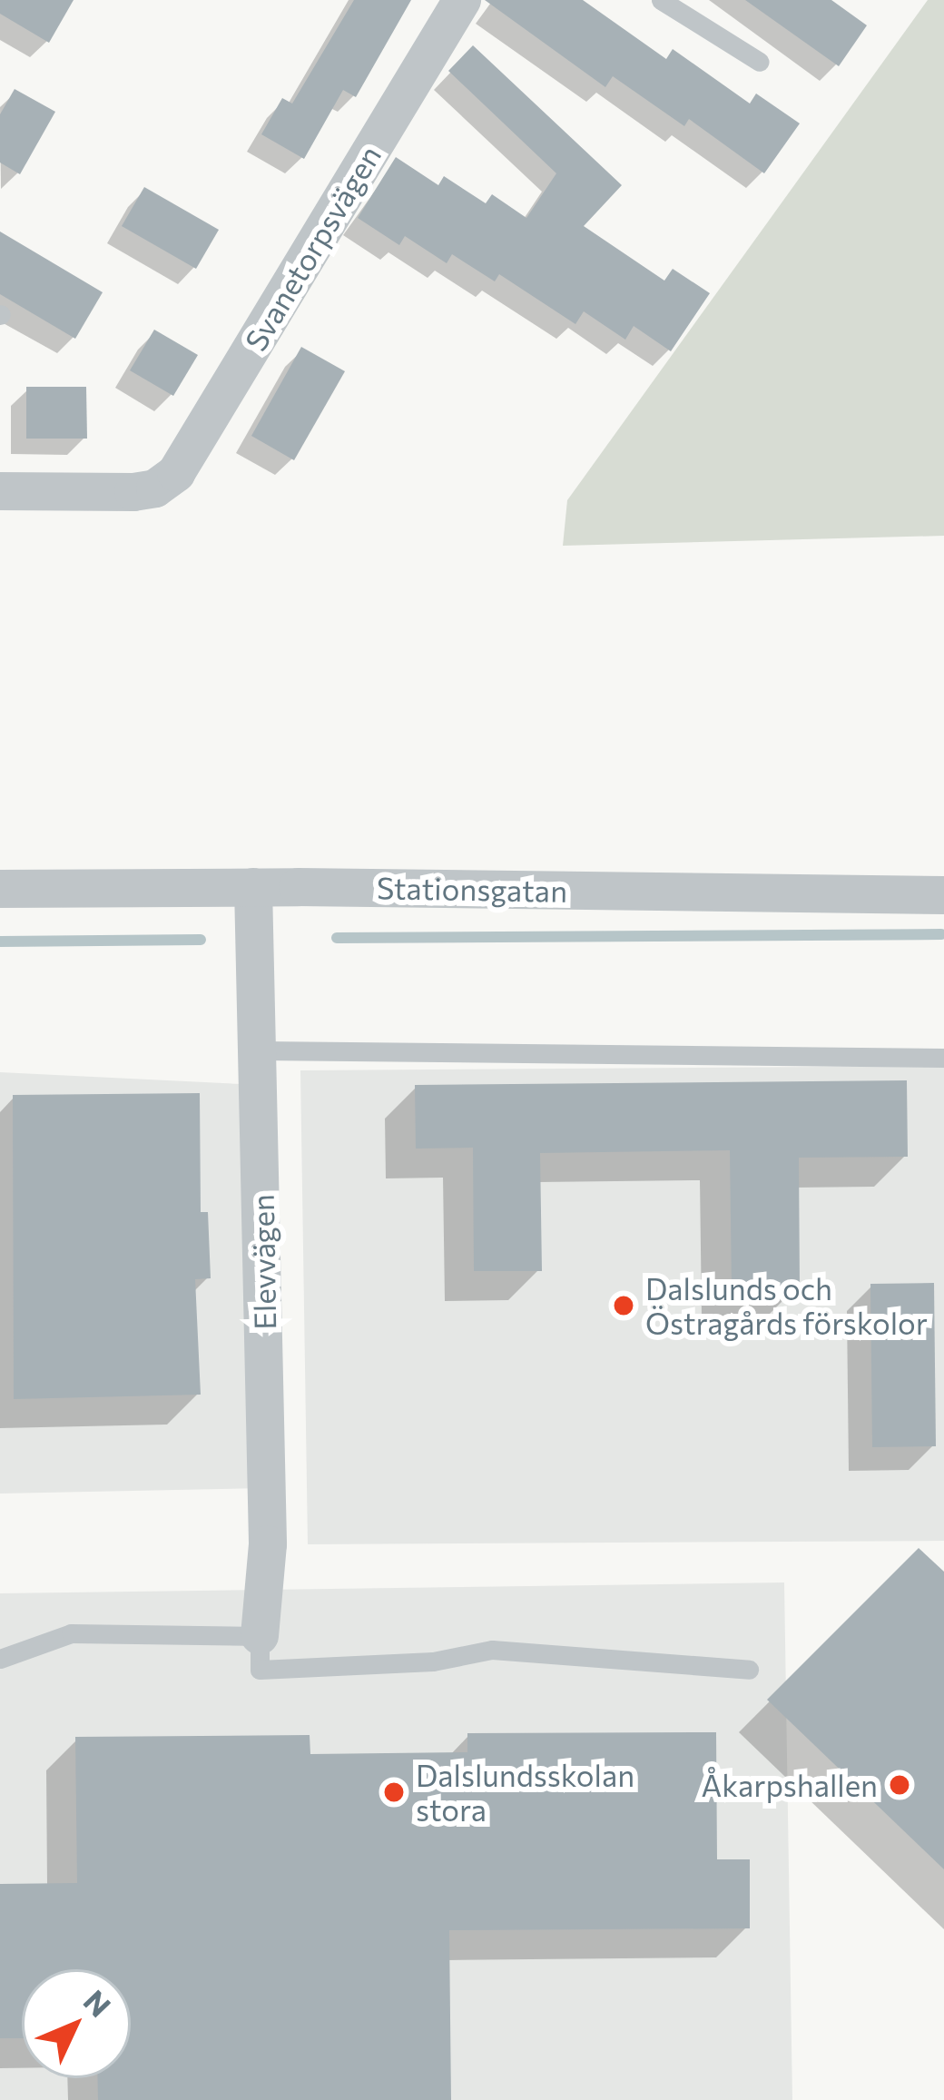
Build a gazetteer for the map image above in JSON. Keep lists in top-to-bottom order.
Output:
{
  "streets": {
    "street": ["Svanetorpsvägen", "Stationsgatan", "Elevvägen"]
  },
  "crossings": [
    ["Stationsgatan", "Elevvägen"]
  ],
  "places": ["Dalslunds och Östragårds förskolor", "Åkarpshallen", "Dalslundsskolan stora"],
  "north": "top right"
}
